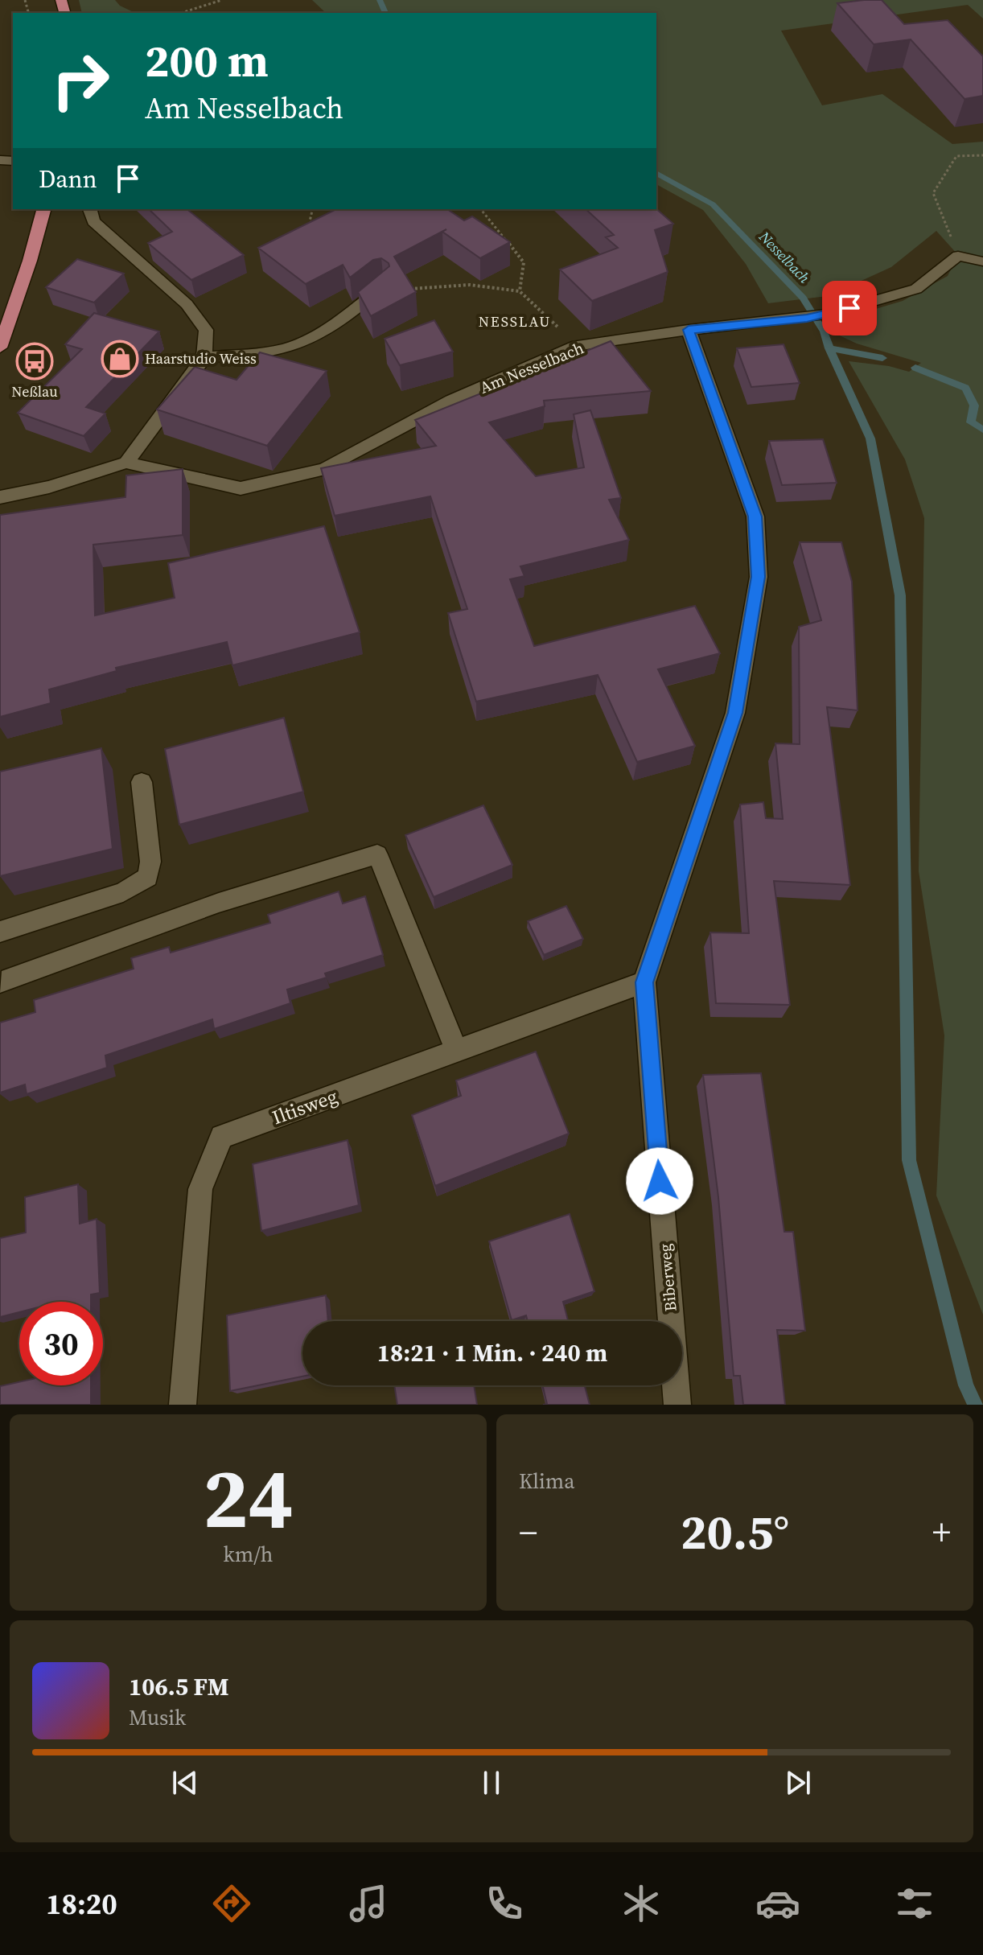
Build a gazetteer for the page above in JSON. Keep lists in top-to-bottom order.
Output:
{
  "streets": {
    "street": ["Am Nesselbach", "Iltisweg", "Biberweg"]
  },
  "crossings": [
    ["Am Nesselbach", "Biberweg"],
    ["Iltisweg", "Biberweg"]
  ],
  "districts": ["NESSLAU"],
  "water": ["Nesselbach"],
  "places": {
    "shop": ["Haarstudio Weiss"],
    "bus stop": ["Neßlau"]
  },
  "page": {
    "turn": ["200 m", "Am Nesselbach"],
    "then": "Dann",
    "limit": "30",
    "trip": "18:21 · 1 Min. · 240 m",
    "tile": [
      ["24", "km/h"],
      "Klima"
    ],
    "heat": ["−", "20.5°", "+"],
    "song": ["106.5 FM", "Musik"],
    "tabs": "18:20"
  }
}
